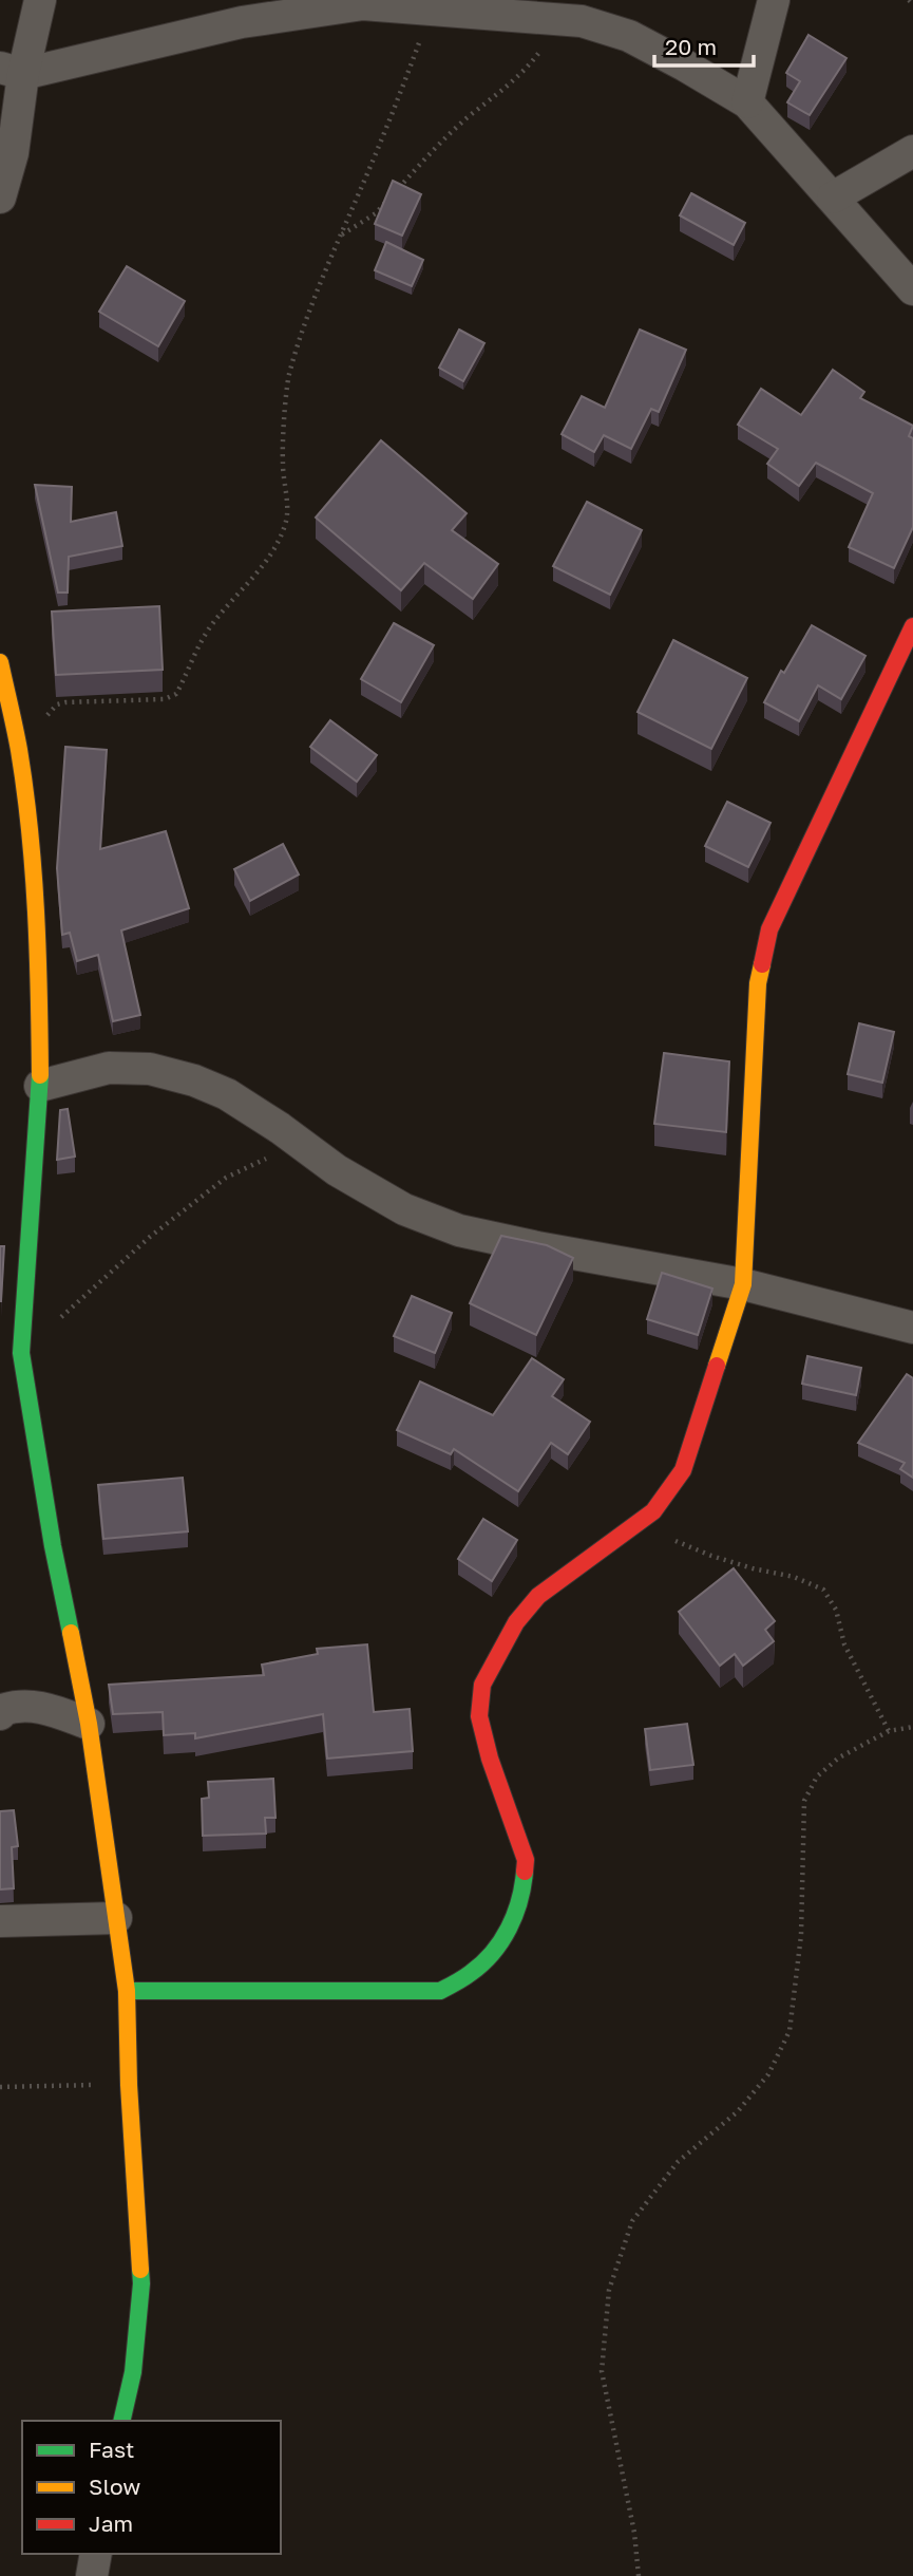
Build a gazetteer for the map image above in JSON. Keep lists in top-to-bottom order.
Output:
{
  "legend": ["Fast", "Slow", "Jam"],
  "scale_bar": "20 m"
}
